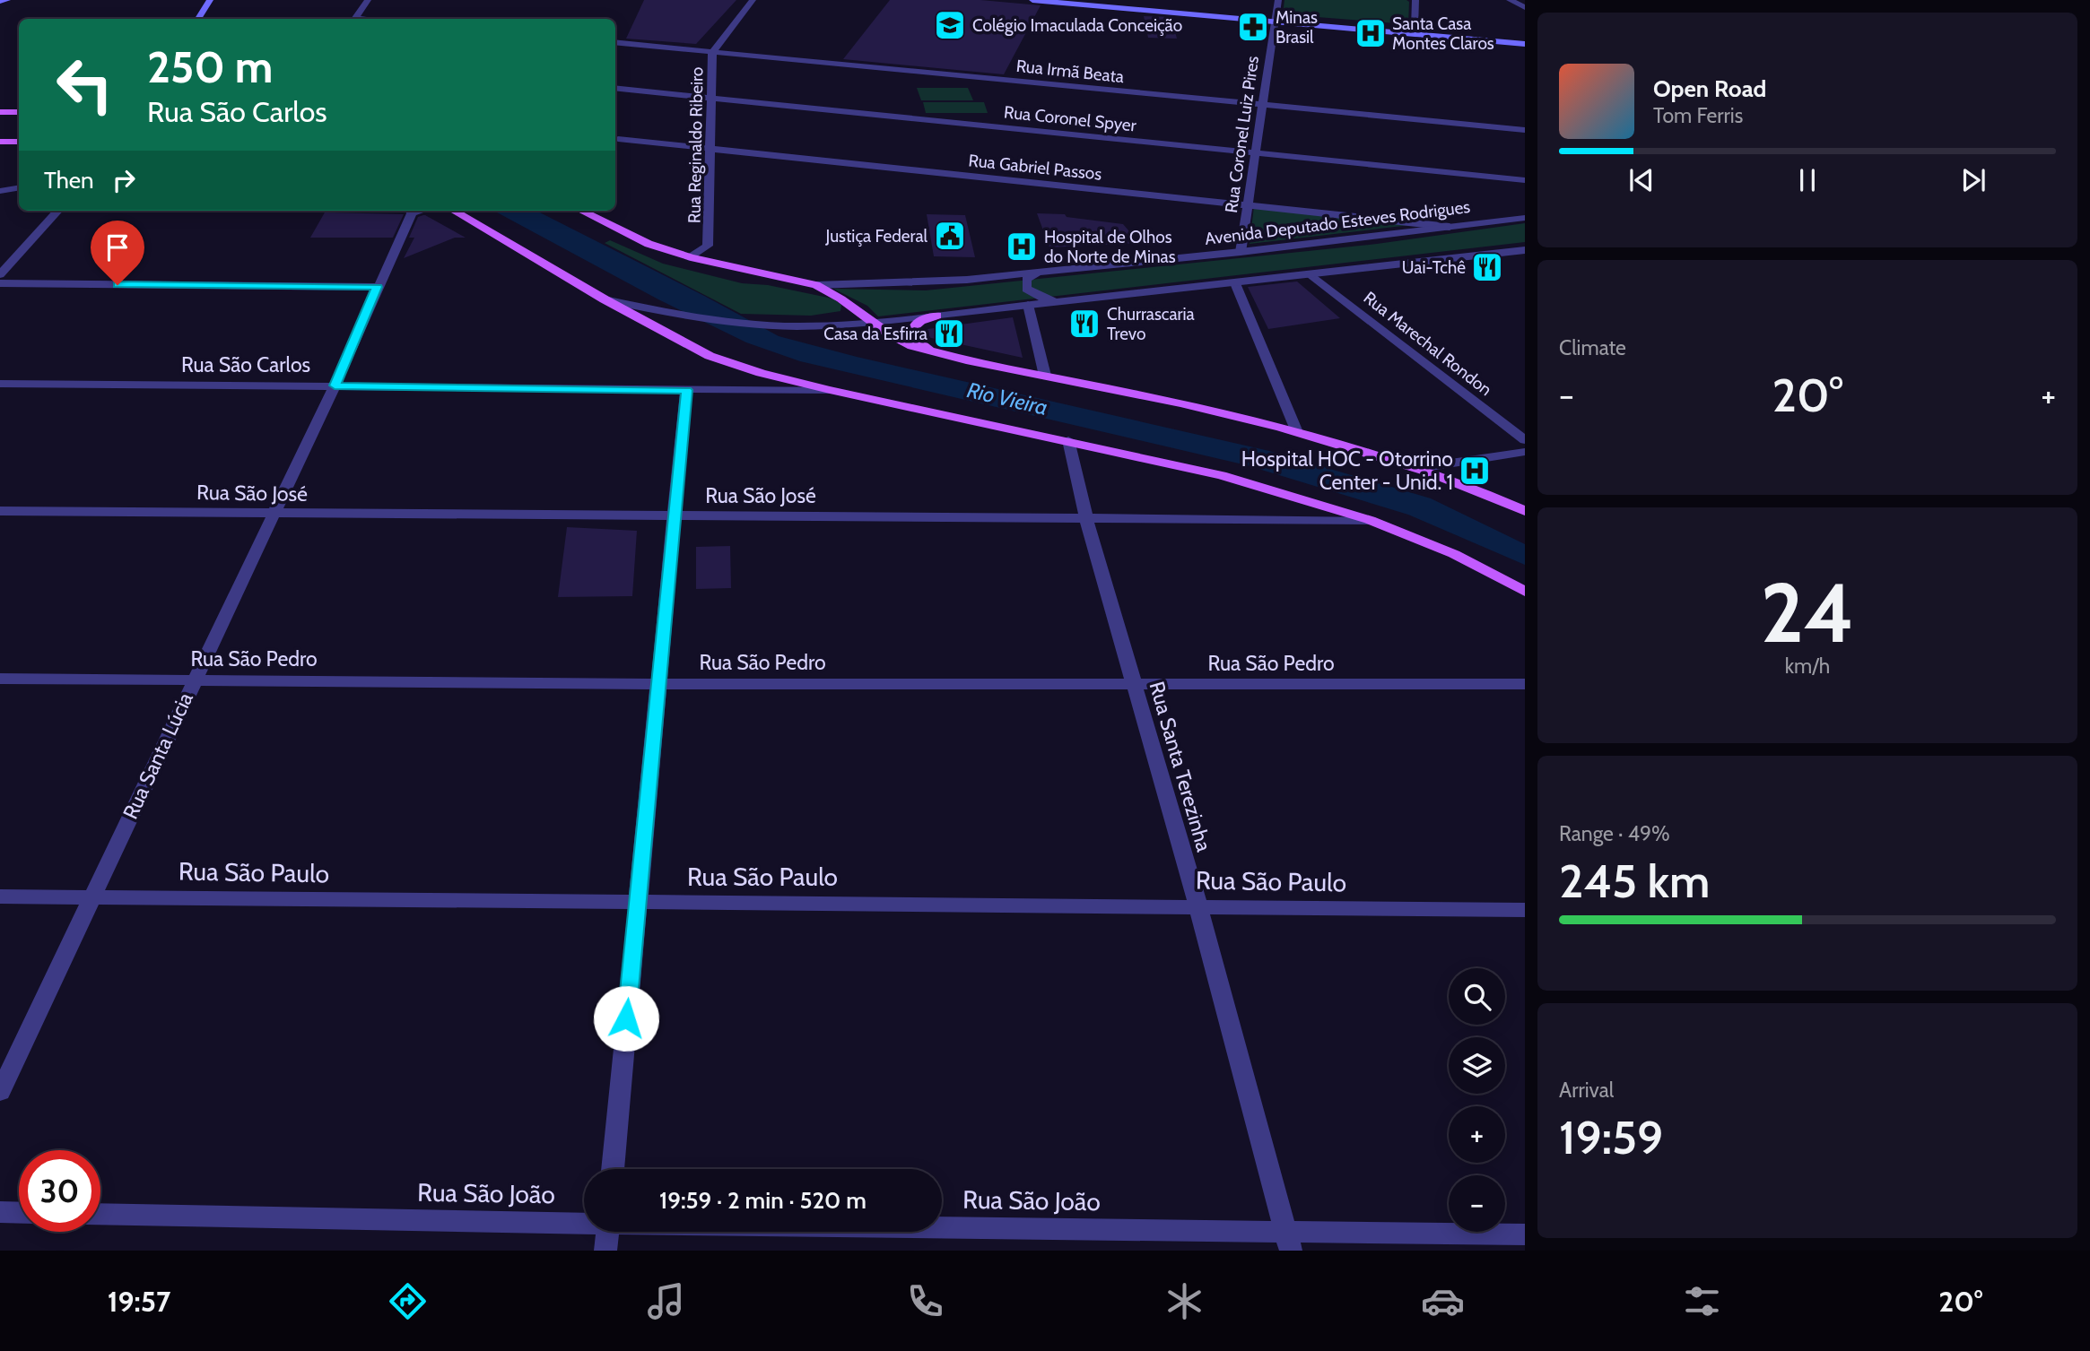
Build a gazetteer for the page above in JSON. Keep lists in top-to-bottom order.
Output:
{
  "streets": {
    "main road": ["Avenida Deputado Esteves Rodrigues"],
    "street": [
      "Rua Irmã Beata",
      "Rua Coronel Spyer",
      "Rua Coronel Luiz Pires",
      "Rua Reginaldo Ribeiro",
      "Rua Gabriel Passos",
      "Rua Marechal Rondon",
      "Rua São Carlos",
      "Rua São José",
      "Rua São Pedro",
      "Rua Santa Lúcia",
      "Rua Santa Terezinha",
      "Rua São Paulo",
      "Rua São João"
    ]
  },
  "crossings": [
    ["Rua Irmã Beata", "Rua Coronel Luiz Pires"],
    ["Rua Irmã Beata", "Rua Reginaldo Ribeiro"],
    ["Rua Coronel Spyer", "Rua Coronel Luiz Pires"],
    ["Rua Coronel Spyer", "Rua Reginaldo Ribeiro"],
    ["Rua Coronel Luiz Pires", "Rua Gabriel Passos"],
    ["Rua Coronel Luiz Pires", "Avenida Deputado Esteves Rodrigues"],
    ["Rua Reginaldo Ribeiro", "Rua Gabriel Passos"],
    ["Rua Reginaldo Ribeiro", "Avenida Deputado Esteves Rodrigues"],
    ["Rua Gabriel Passos", "Avenida Deputado Esteves Rodrigues"],
    ["Rua São Carlos", "Rua Santa Lúcia"],
    ["Rua São José", "Rua Santa Lúcia"],
    ["Rua São José", "Rua Santa Terezinha"],
    ["Rua São Pedro", "Rua Santa Lúcia"],
    ["Rua São Pedro", "Rua Santa Terezinha"],
    ["Rua Santa Lúcia", "Rua São Paulo"],
    ["Rua Santa Terezinha", "Rua São Paulo"],
    ["Rua Santa Terezinha", "Rua São João"]
  ],
  "water": ["Rio Vieira"],
  "places": {
    "school or university": ["Colégio Imaculada Conceição"],
    "pharmacy": ["Minas Brasil"],
    "hospital": ["Santa Casa Montes Claros", "Hospital de Olhos do Norte de Minas", "Hospital HOC - Otorrino Center - Unid. 1"],
    "public building": ["Justiça Federal"],
    "restaurant": ["Uai-Tchê", "Churrascaria Trevo", "Casa da Esfirra"]
  },
  "page": {
    "turn": ["250 m", "Rua São Carlos"],
    "song": ["Open Road", "Tom Ferris"],
    "then": "Then",
    "tile": [
      "Climate",
      ["24", "km/h"],
      ["Range · 49%", "245 km"],
      ["Arrival", "19:59"]
    ],
    "heat": ["−", "20°", "+"],
    "map_buttons": ["+", "−"],
    "limit": "30",
    "trip": "19:59 · 2 min · 520 m",
    "tabs": ["19:57", "20°"]
  }
}
